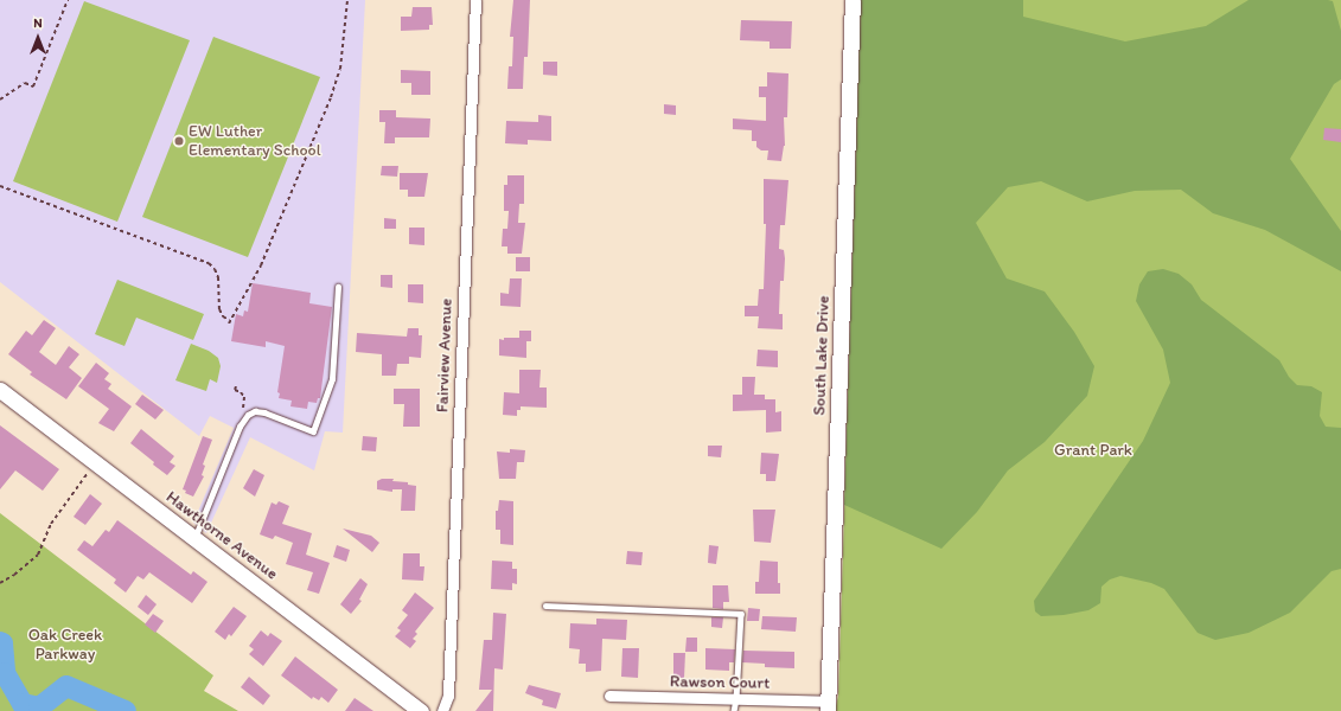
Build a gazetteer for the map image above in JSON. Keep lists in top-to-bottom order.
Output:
{
  "streets": {
    "street": [
      "Fairview Avenue",
      "South Lake Drive",
      "Hawthorne Avenue",
      "Rawson Court"
    ]
  },
  "crossings": [
    ["South Lake Drive", "Rawson Court"]
  ],
  "parks": ["Grant Park", "Oak Creek Parkway"],
  "places": ["EW Luther Elementary School"],
  "north": "top"
}
